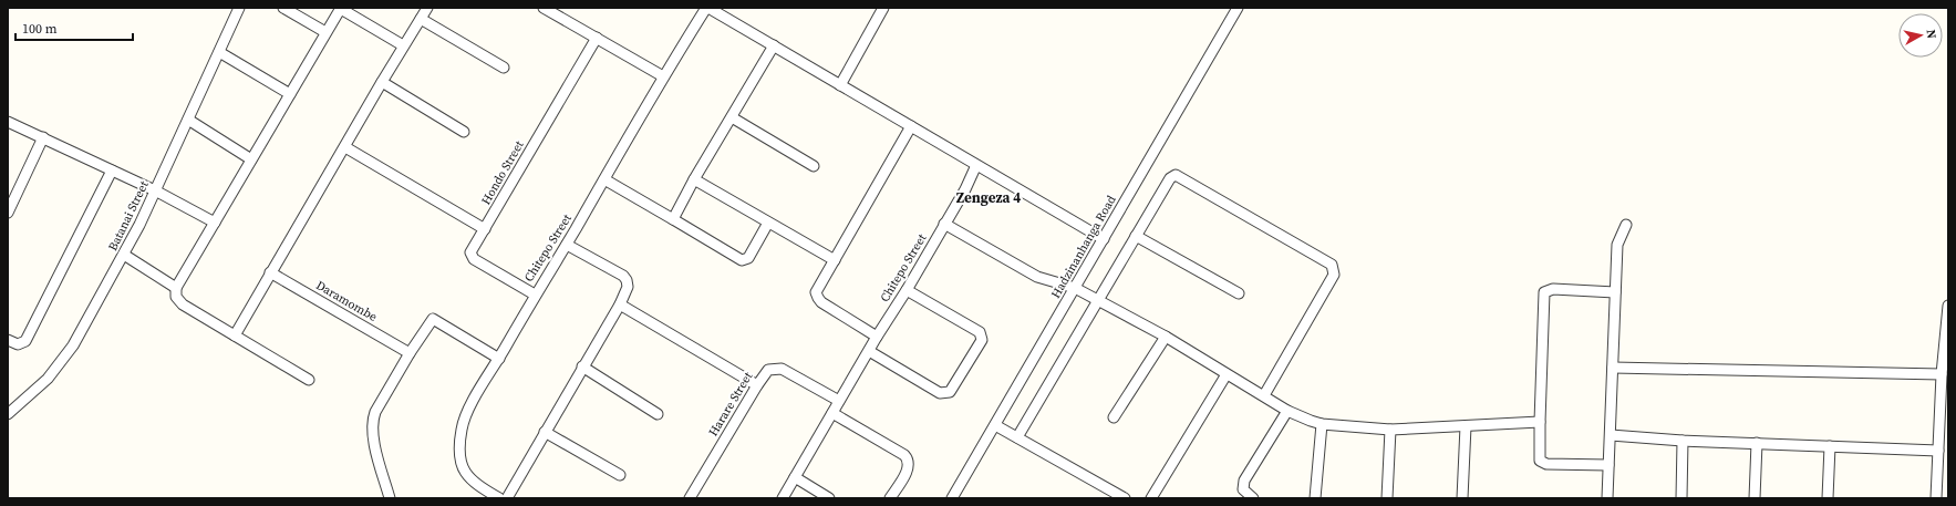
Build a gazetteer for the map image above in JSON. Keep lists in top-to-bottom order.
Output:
{
  "streets": {
    "street": [
      "Hondo Street",
      "Batanai Street",
      "Hadzinanhanga Road",
      "Chitepo Street",
      "Daramombe",
      "Harare Street"
    ]
  },
  "crossings": [
    ["Hondo Street", "Chitepo Street"],
    ["Chitepo Street", "Harare Street"]
  ],
  "districts": ["Zengeza 4"],
  "scale_bar": "100 m",
  "north": "right"
}
